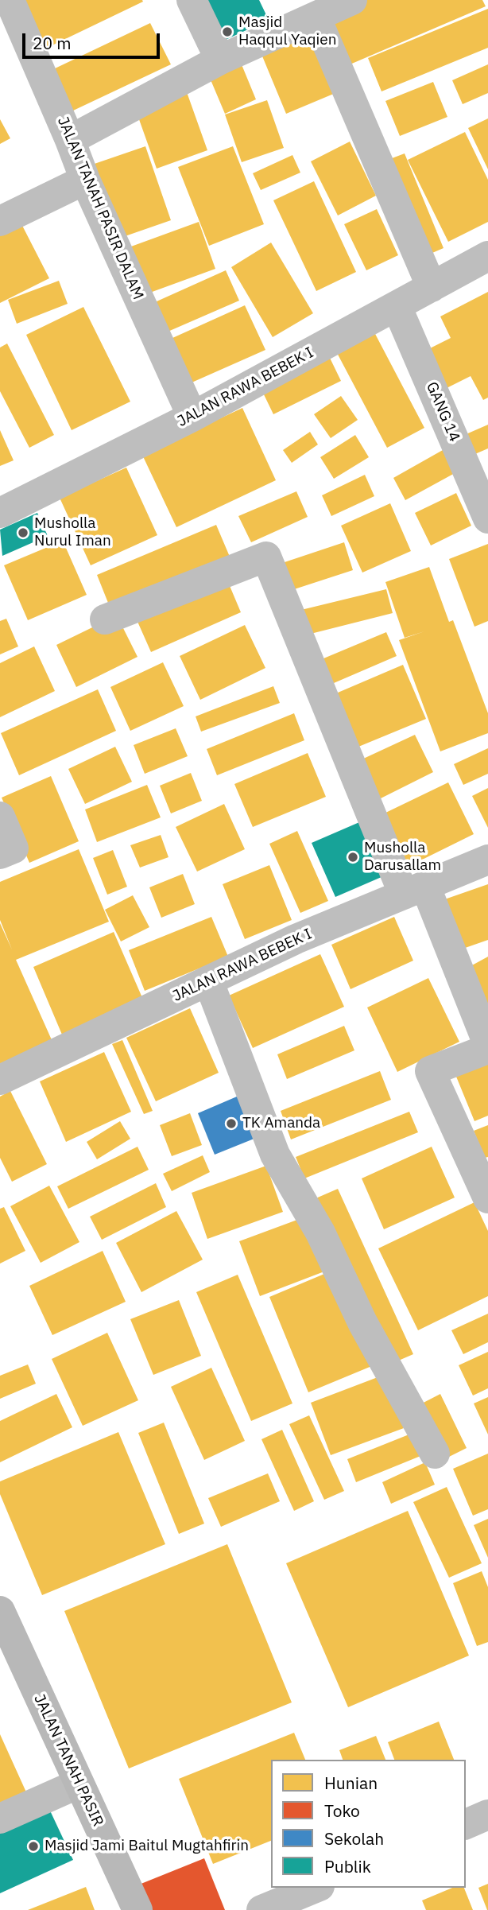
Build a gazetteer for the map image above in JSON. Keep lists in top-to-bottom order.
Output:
{
  "streets": {
    "street": [
      "JALAN TANAH PASIR DALAM",
      "JALAN RAWA BEBEK I",
      "GANG 14",
      "JALAN TANAH PASIR"
    ]
  },
  "crossings": [
    ["JALAN TANAH PASIR DALAM", "JALAN RAWA BEBEK I"],
    ["JALAN RAWA BEBEK I", "GANG 14"]
  ],
  "places": [
    "Masjid Haqqul Yaqien",
    "Musholla Nurul Iman",
    "Musholla Darusallam",
    "TK Amanda",
    "Masjid Jami Baitul Mugtahfirin"
  ],
  "legend": [
    "Hunian",
    "Toko",
    "Sekolah",
    "Publik"
  ],
  "scale_bar": "20 m"
}
